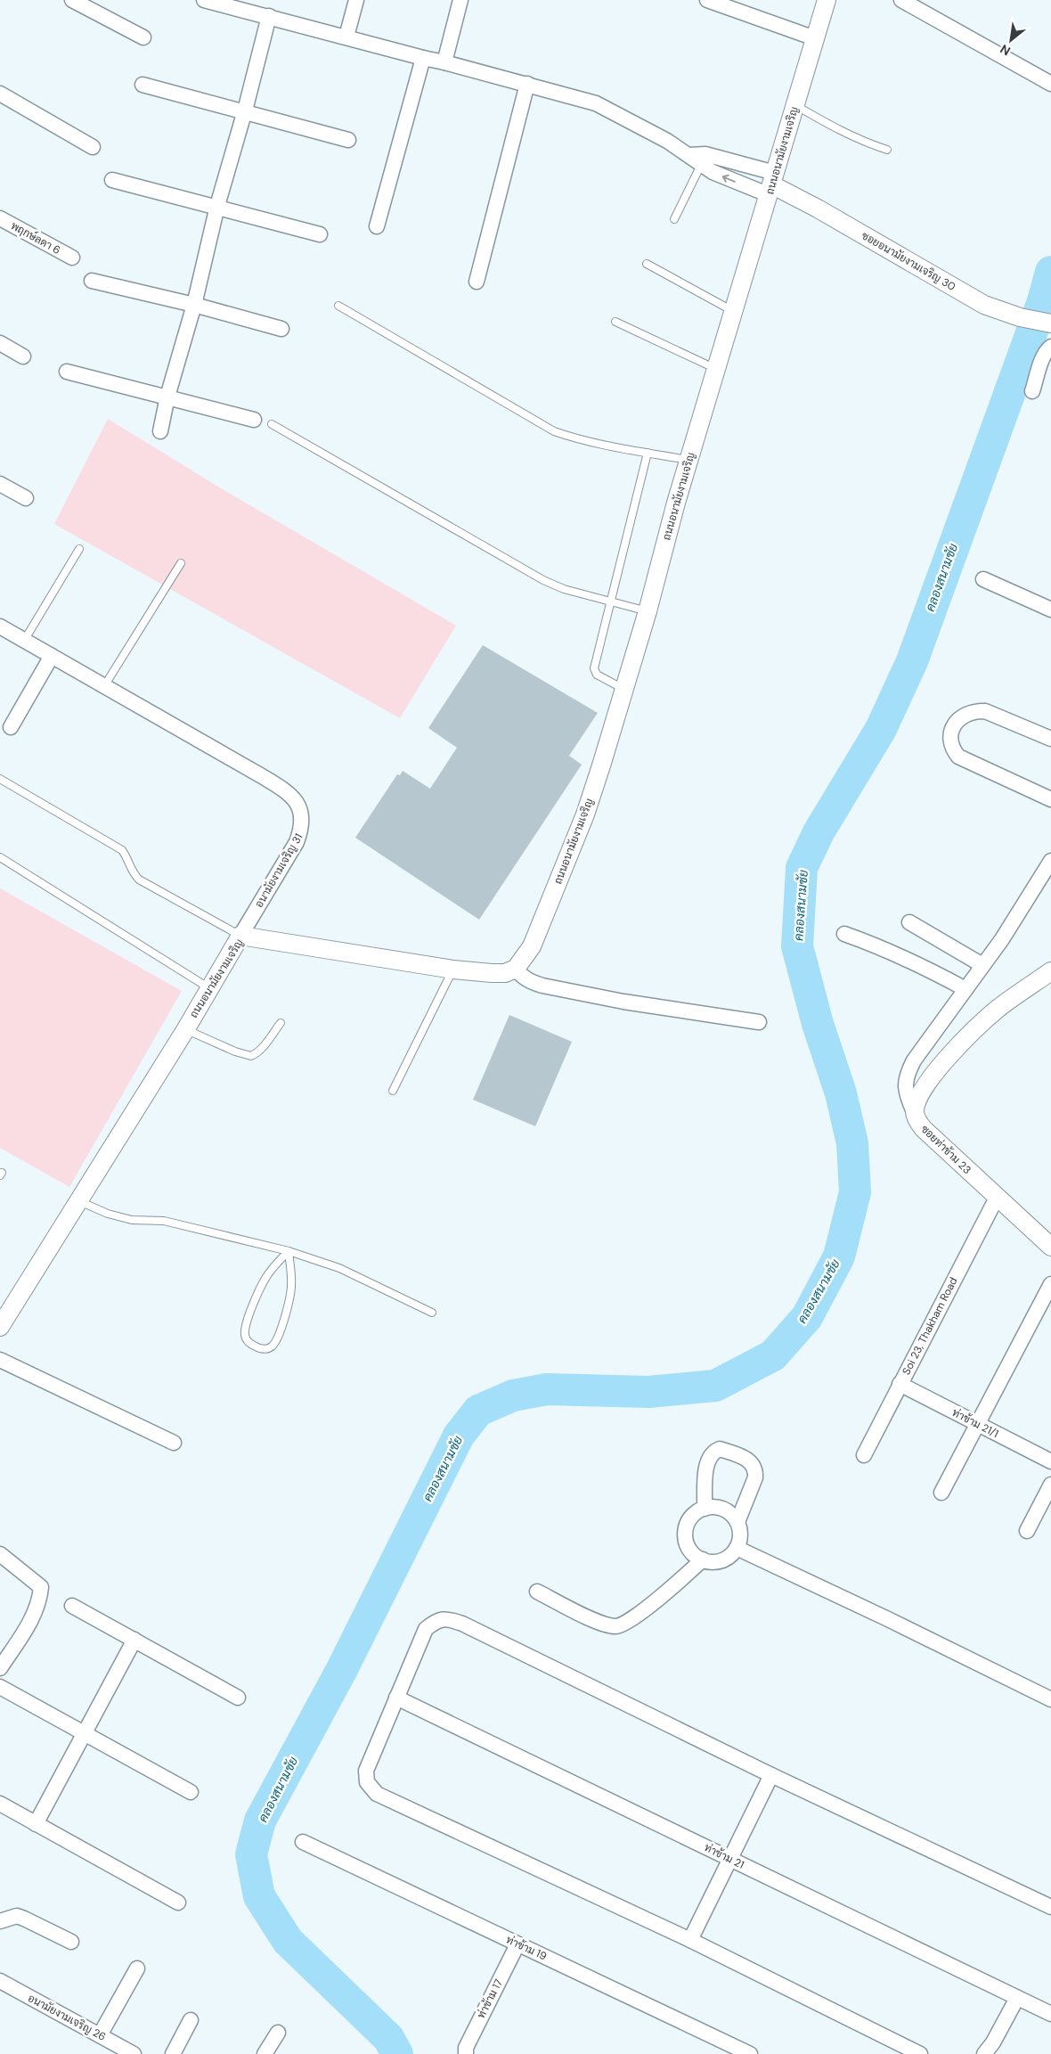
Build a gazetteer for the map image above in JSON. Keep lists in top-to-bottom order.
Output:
{
  "streets": {
    "street": [
      "ถนนอนามัยงามเจริญ",
      "พฤกษ์ลดา 6",
      "ซอยอนามัยงามเจริญ 30",
      "อนามัยงามเจริญ 31",
      "ซอยท่าข้าม 23",
      "Soi 23, Thakham Road",
      "ท่าข้าม 21/1",
      "ท่าข้าม 21",
      "ท่าข้าม 19",
      "ท่าข้าม 17",
      "อนามัยงามเจริญ 26"
    ]
  },
  "crossings": [
    ["ถนนอนามัยงามเจริญ", "ซอยอนามัยงามเจริญ 30"],
    ["ถนนอนามัยงามเจริญ", "อนามัยงามเจริญ 31"],
    ["ซอยท่าข้าม 23", "Soi 23, Thakham Road"],
    ["Soi 23, Thakham Road", "ท่าข้าม 21/1"],
    ["ท่าข้าม 19", "ท่าข้าม 17"]
  ],
  "water": ["คลองสนามชัย"],
  "north": "bottom left"
}
